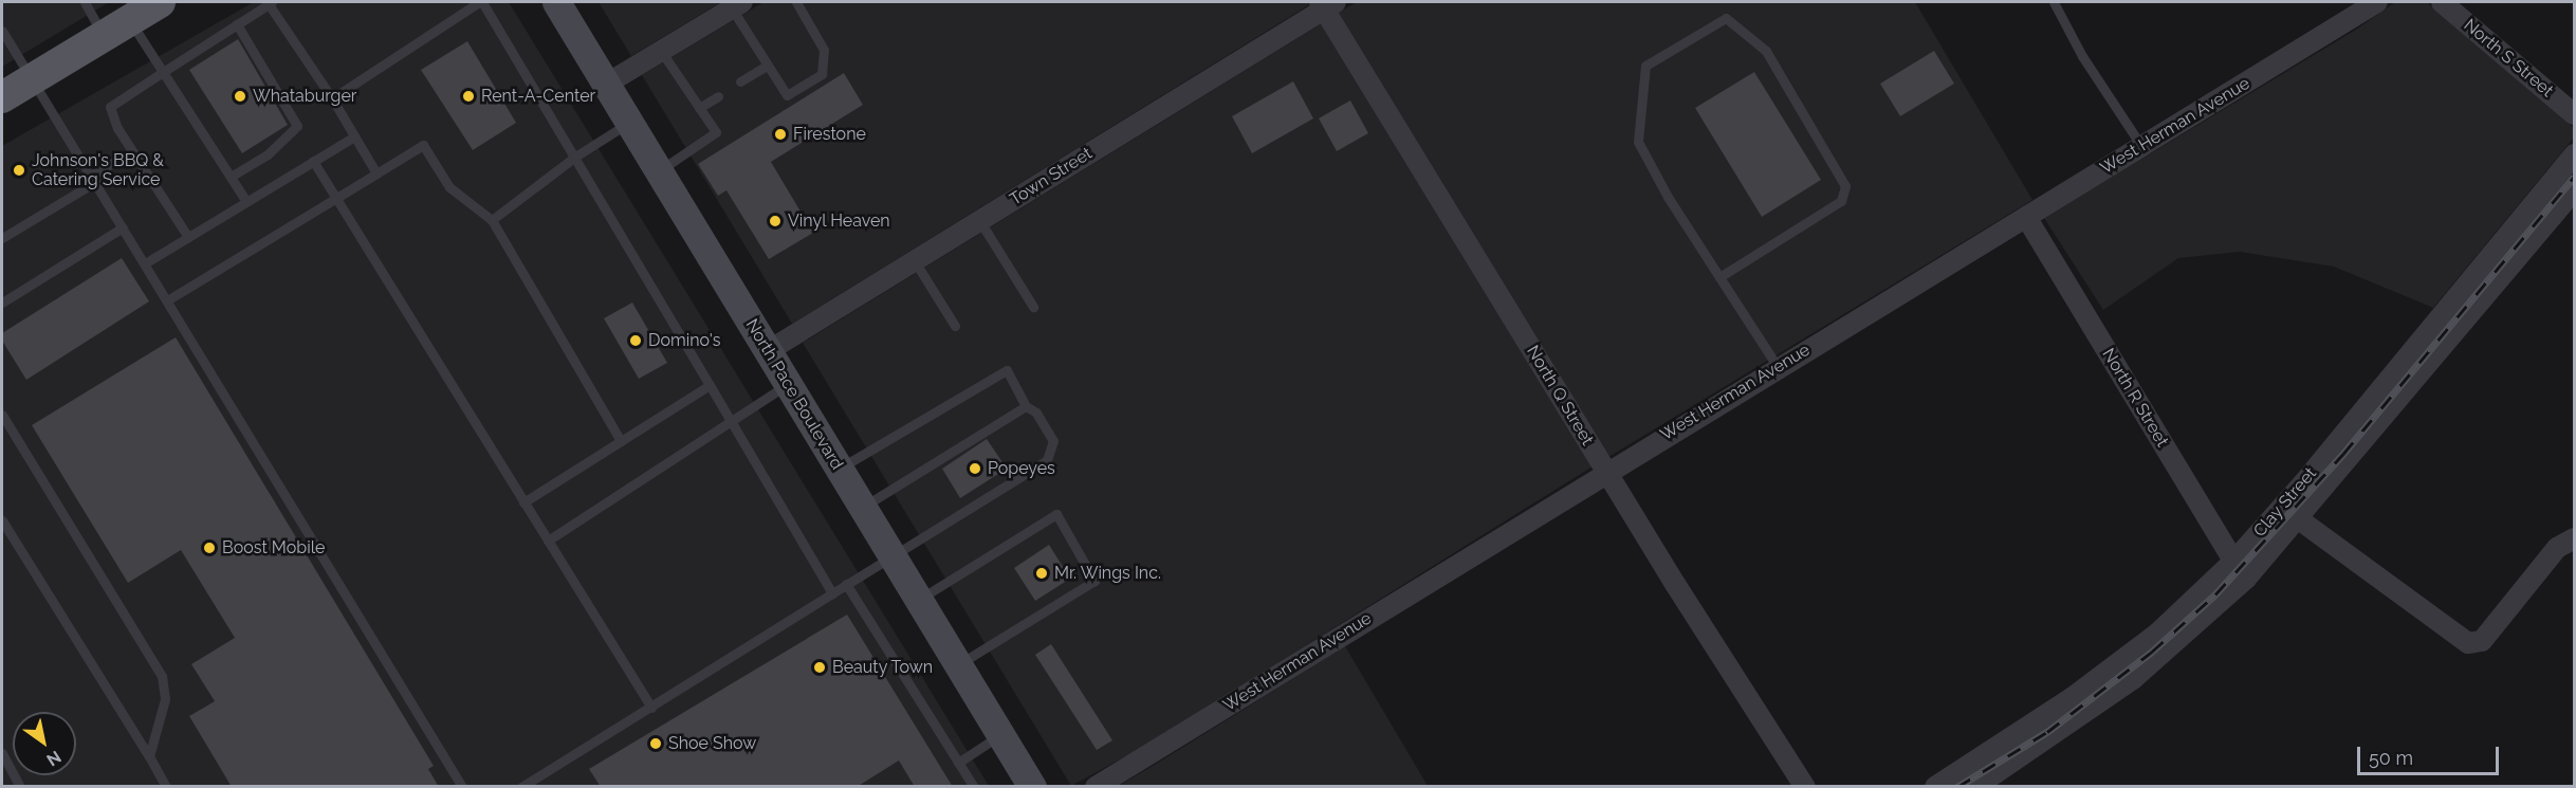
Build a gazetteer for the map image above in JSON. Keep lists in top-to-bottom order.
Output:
{
  "streets": {
    "main road": ["North Pace Boulevard"],
    "street": [
      "North S Street",
      "West Herman Avenue",
      "Town Street",
      "North Q Street",
      "North R Street",
      "Clay Street"
    ]
  },
  "crossings": [
    ["West Herman Avenue", "North Q Street"],
    ["West Herman Avenue", "North R Street"],
    ["Town Street", "North Pace Boulevard"],
    ["Town Street", "North Q Street"],
    ["North R Street", "Clay Street"]
  ],
  "places": [
    "Whataburger",
    "Rent-A-Center",
    "Firestone",
    "Johnson's BBQ & Catering Service",
    "Vinyl Heaven",
    "Domino's",
    "Popeyes",
    "Boost Mobile",
    "Mr. Wings Inc.",
    "Beauty Town",
    "Shoe Show"
  ],
  "scale_bar": "50 m",
  "north": "bottom right"
}
